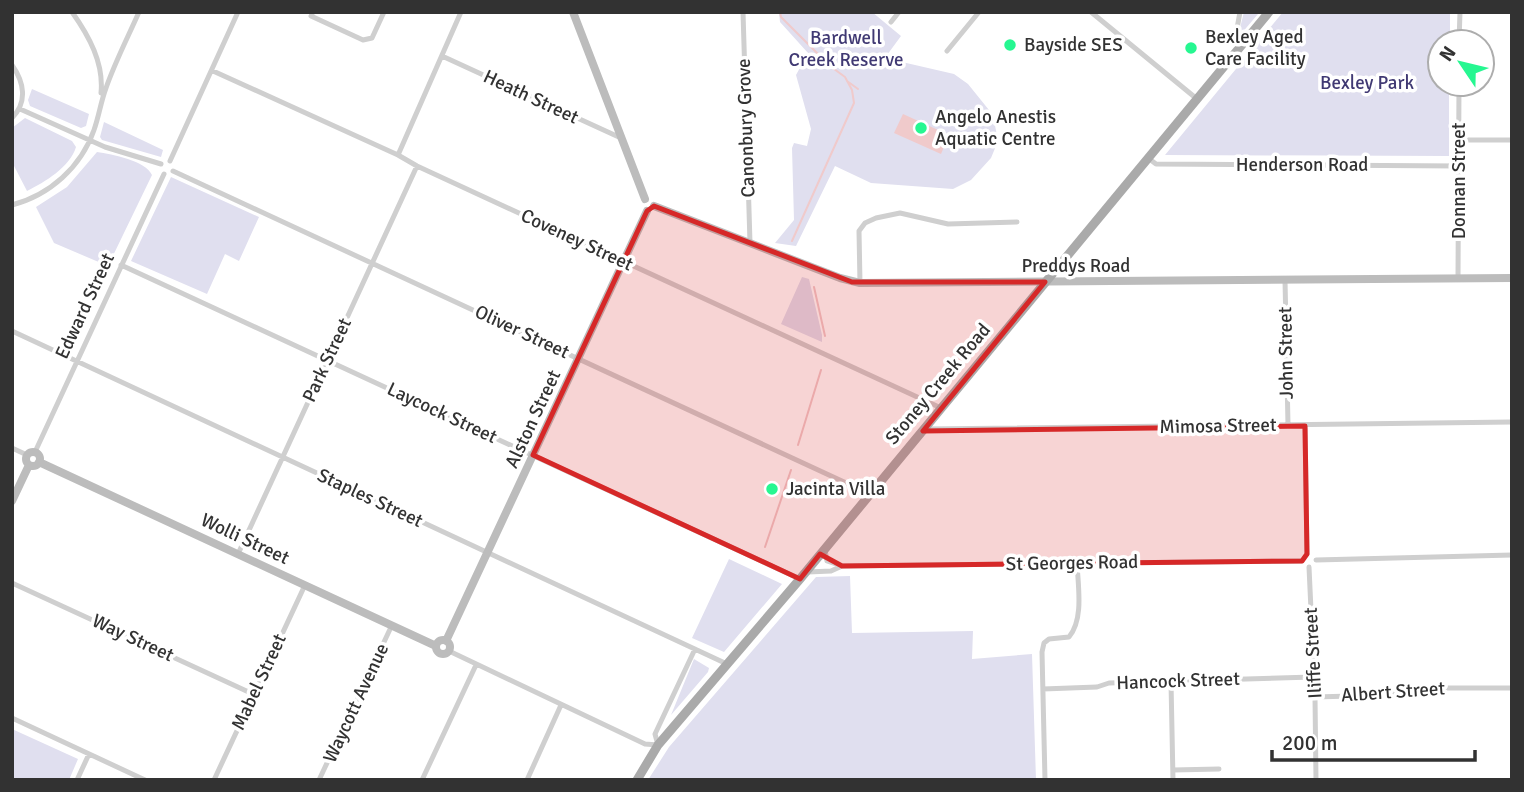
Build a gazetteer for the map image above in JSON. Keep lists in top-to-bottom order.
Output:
{
  "streets": {
    "main road": [
      "Preddys Road",
      "Stoney Creek Road",
      "Alston Street",
      "Wolli Street"
    ],
    "street": [
      "Heath Street",
      "Canonbury Grove",
      "Henderson Road",
      "Donnan Street",
      "Coveney Street",
      "Edward Street",
      "Oliver Street",
      "John Street",
      "Park Street",
      "Laycock Street",
      "Mimosa Street",
      "Staples Street",
      "St Georges Road",
      "Way Street",
      "Iliffe Street",
      "Hancock Street",
      "Mabel Street",
      "Albert Street",
      "Waycott Avenue"
    ]
  },
  "crossings": [
    ["Heath Street", "Preddys Road"],
    ["Canonbury Grove", "Preddys Road"],
    ["Henderson Road", "Donnan Street"],
    ["Henderson Road", "Stoney Creek Road"],
    ["Donnan Street", "Preddys Road"],
    ["Coveney Street", "Park Street"],
    ["Coveney Street", "Stoney Creek Road"],
    ["Coveney Street", "Alston Street"],
    ["Preddys Road", "John Street"],
    ["Preddys Road", "Stoney Creek Road"],
    ["Preddys Road", "Alston Street"],
    ["Edward Street", "Oliver Street"],
    ["Edward Street", "Laycock Street"],
    ["Edward Street", "Staples Street"],
    ["Edward Street", "Wolli Street"],
    ["Oliver Street", "Park Street"],
    ["Oliver Street", "Stoney Creek Road"],
    ["Oliver Street", "Alston Street"],
    ["John Street", "Mimosa Street"],
    ["Park Street", "Laycock Street"],
    ["Park Street", "Staples Street"],
    ["Park Street", "Wolli Street"],
    ["Stoney Creek Road", "Laycock Street"],
    ["Stoney Creek Road", "Mimosa Street"],
    ["Stoney Creek Road", "Staples Street"],
    ["Stoney Creek Road", "St Georges Road"],
    ["Laycock Street", "Alston Street"],
    ["Laycock Street", "St Georges Road"],
    ["Alston Street", "Staples Street"],
    ["Alston Street", "Wolli Street"],
    ["Wolli Street", "Mabel Street"],
    ["Wolli Street", "Waycott Avenue"],
    ["St Georges Road", "Iliffe Street"],
    ["Way Street", "Mabel Street"],
    ["Iliffe Street", "Hancock Street"],
    ["Iliffe Street", "Albert Street"]
  ],
  "parks": ["Bardwell Creek Reserve", "Bexley Park"],
  "places": [
    "Bayside SES",
    "Bexley Aged Care Facility",
    "Angelo Anestis Aquatic Centre",
    "Jacinta Villa"
  ],
  "scale_bar": "200 m",
  "north": "top left"
}
